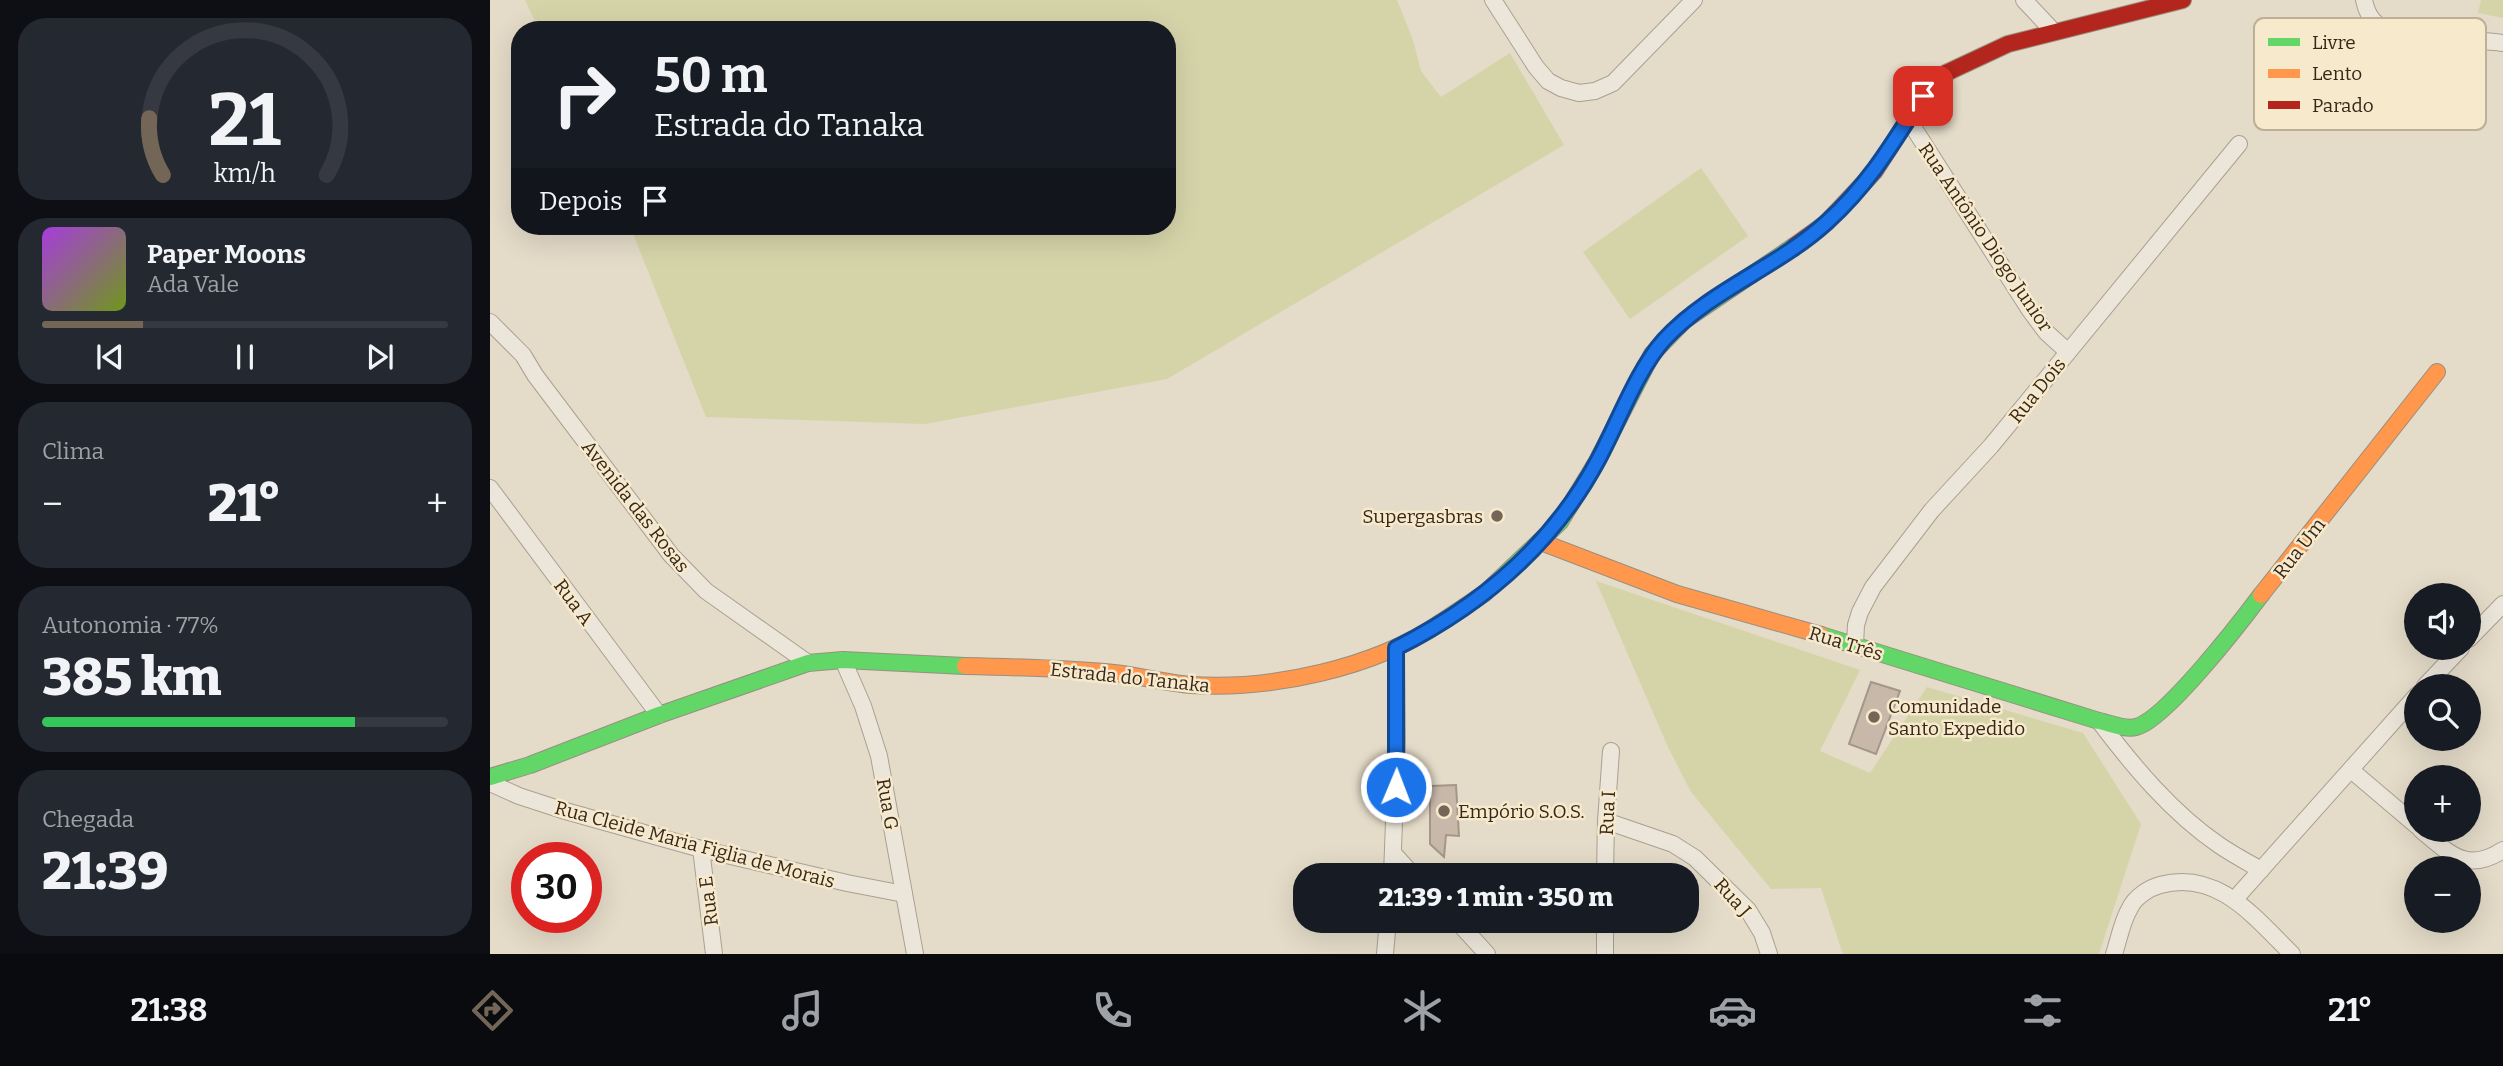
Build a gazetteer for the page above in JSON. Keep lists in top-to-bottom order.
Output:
{
  "streets": {
    "street": [
      "Rua Antônio Diogo Junior",
      "Rua Dois",
      "Avenida das Rosas",
      "Rua Um",
      "Rua A",
      "Rua Três",
      "Estrada do Tanaka",
      "Rua G",
      "Rua I",
      "Rua Cleide Maria Figlia de Morais",
      "Rua J",
      "Rua E"
    ]
  },
  "crossings": [
    ["Rua Antônio Diogo Junior", "Rua Dois"],
    ["Rua Antônio Diogo Junior", "Estrada do Tanaka"],
    ["Rua Dois", "Rua Três"],
    ["Avenida das Rosas", "Estrada do Tanaka"],
    ["Rua Um", "Rua Três"],
    ["Rua A", "Estrada do Tanaka"],
    ["Rua Três", "Estrada do Tanaka"],
    ["Estrada do Tanaka", "Rua G"],
    ["Rua G", "Rua Cleide Maria Figlia de Morais"],
    ["Rua I", "Rua J"],
    ["Rua Cleide Maria Figlia de Morais", "Rua E"]
  ],
  "places": ["Supergasbras", "Comunidade Santo Expedido", "Empório S.O.S."],
  "legend": ["Livre", "Lento", "Parado"],
  "page": {
    "turn": ["50 m", "Estrada do Tanaka"],
    "then": "Depois",
    "song": ["Paper Moons", "Ada Vale"],
    "tile": [
      "Clima",
      ["Autonomia · 77%", "385 km"],
      ["Chegada", "21:39"]
    ],
    "heat": ["−", "21°", "+"],
    "map_buttons": ["+", "−"],
    "limit": "30",
    "trip": "21:39 · 1 min · 350 m",
    "tabs": ["21:38", "21°"],
    "gauge": ["21", "km/h"]
  }
}
